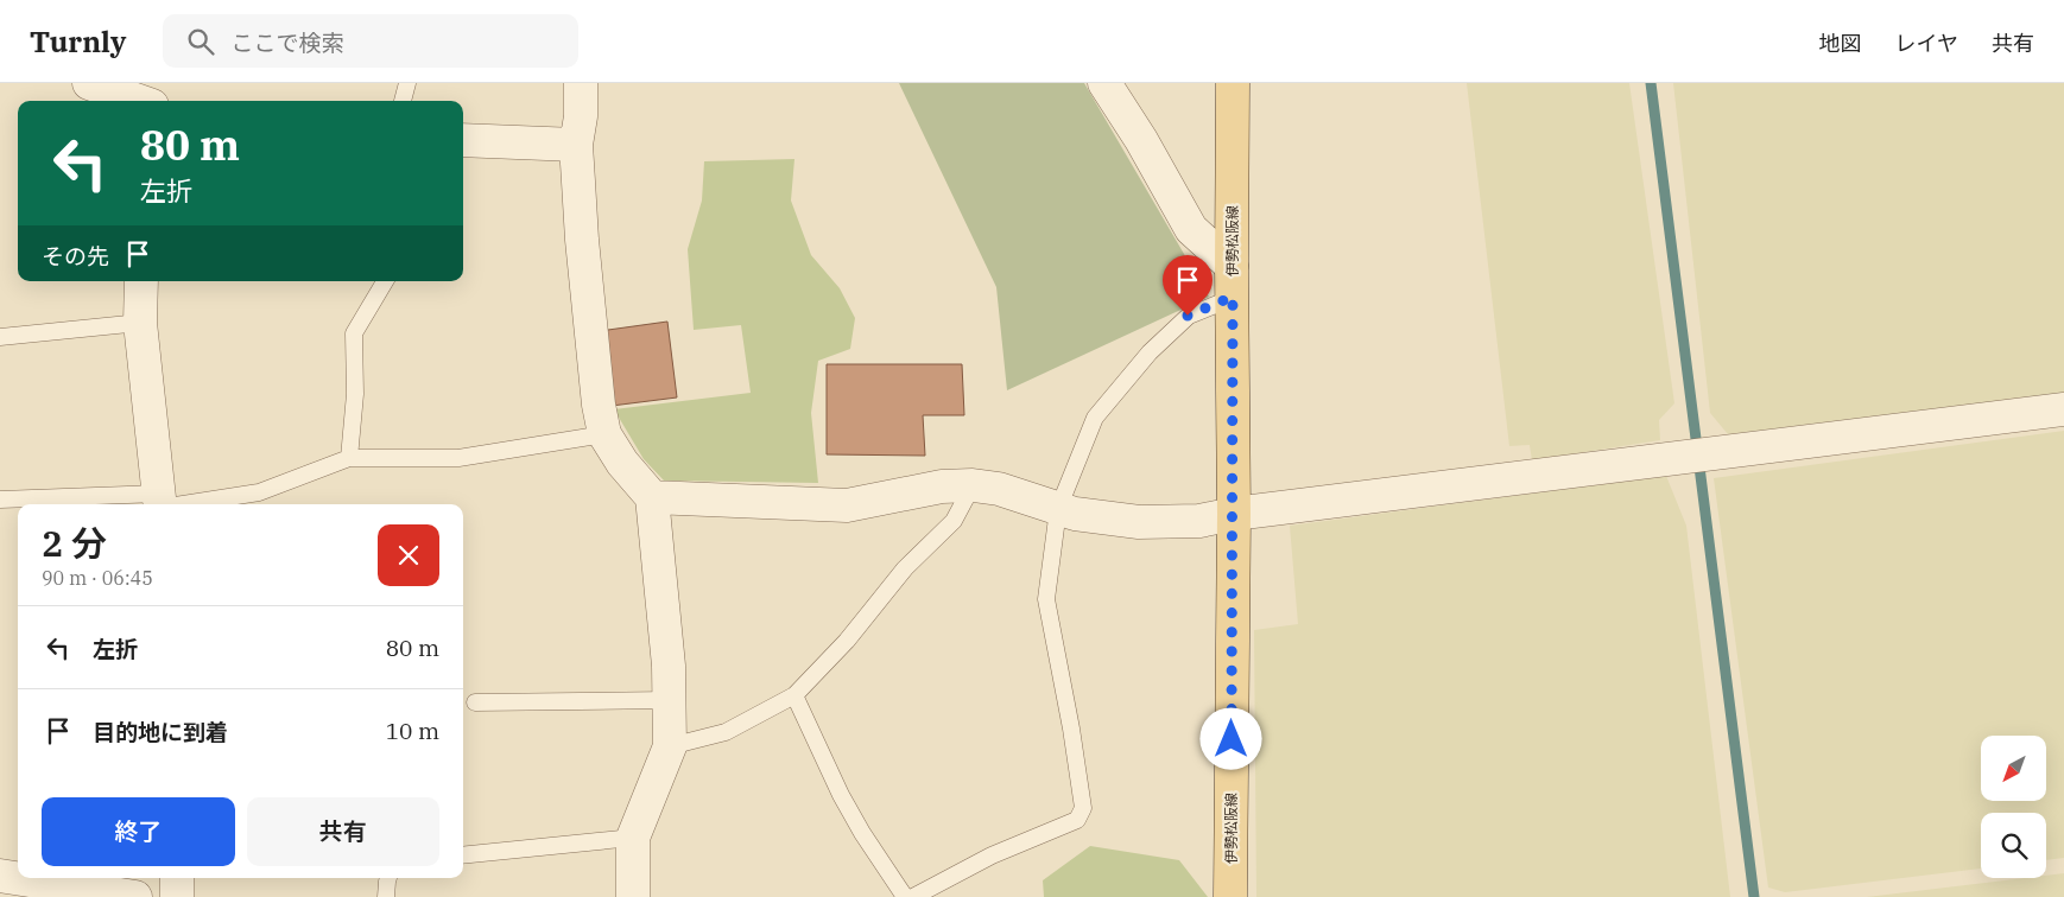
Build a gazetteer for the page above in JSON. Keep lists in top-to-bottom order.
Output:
{
  "streets": {
    "main road": ["伊勢松阪線"]
  },
  "north": "bottom left",
  "page": {
    "header": "Turnly",
    "search": "ここで検索",
    "nav": ["地図", "レイヤ", "共有"],
    "turn": ["80 m", "左折"],
    "then": "その先",
    "heading": ["2 分", "90 m · 06:45"],
    "list": [
      {
        "name": "左折",
        "value": "80 m"
      },
      {
        "name": "目的地に到着",
        "value": "10 m"
      }
    ],
    "buttons": ["終了", "共有"]
  }
}
